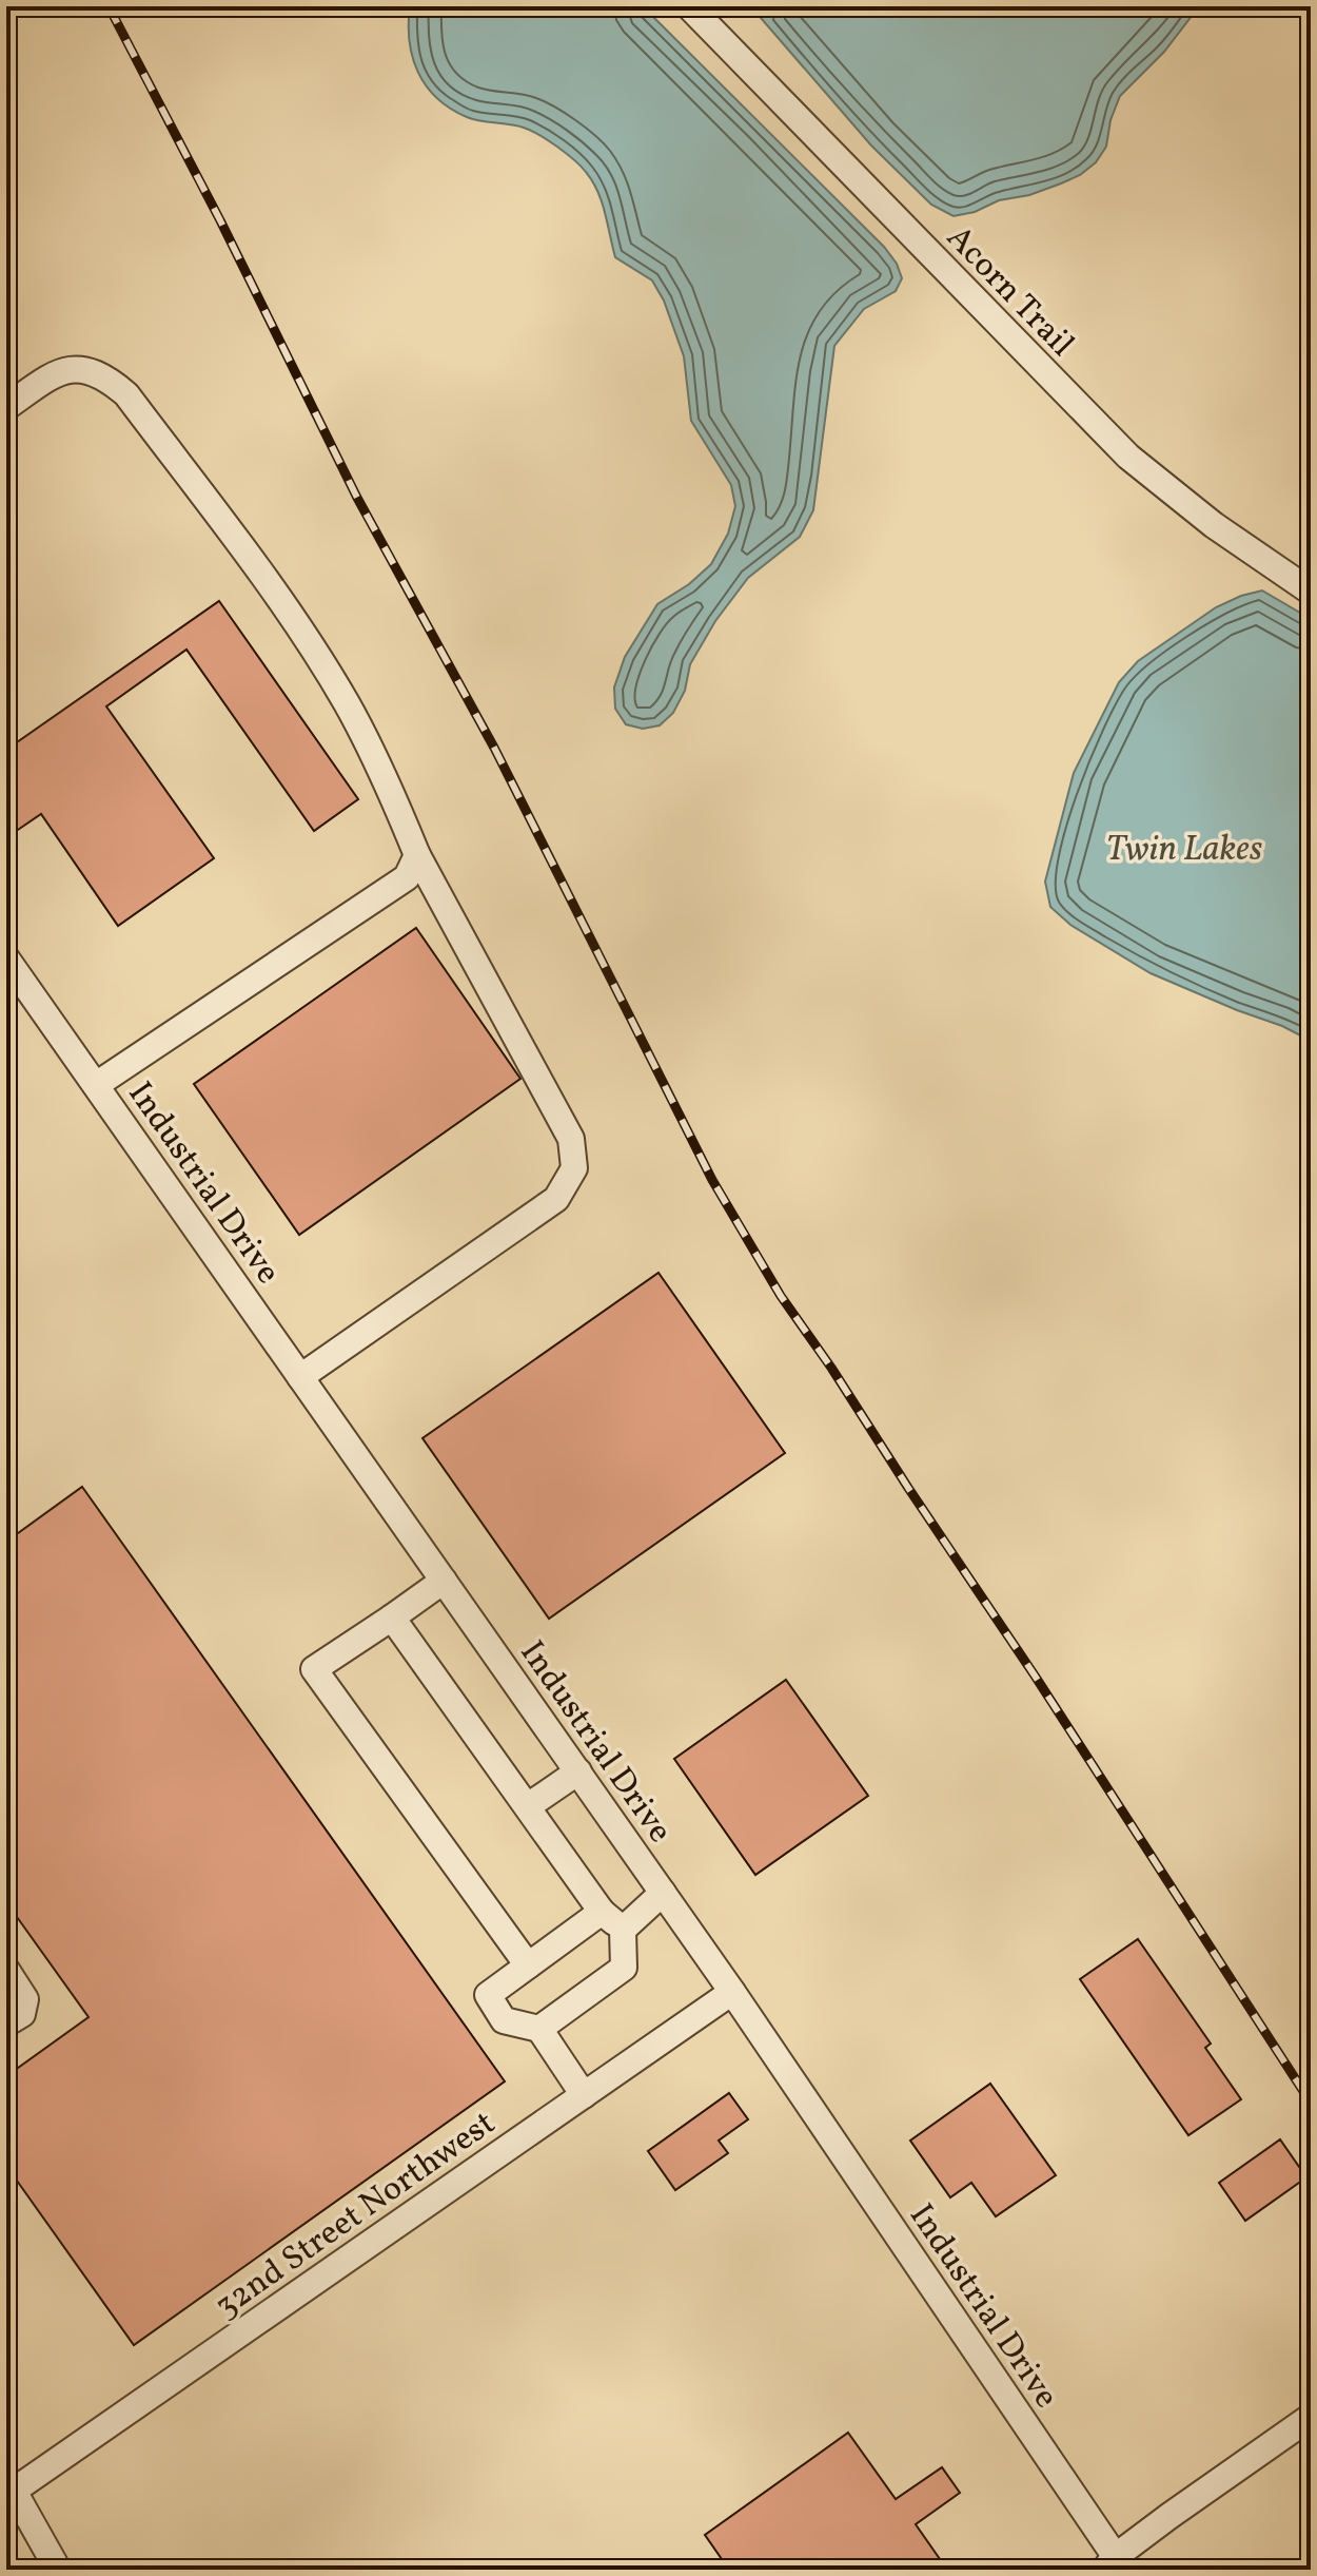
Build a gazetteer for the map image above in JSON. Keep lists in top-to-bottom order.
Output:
{
  "streets": {
    "street": ["Acorn Trail", "Industrial Drive", "32nd Street Northwest"]
  },
  "crossings": [
    ["Industrial Drive", "32nd Street Northwest"]
  ],
  "water": ["Twin Lakes"]
}
